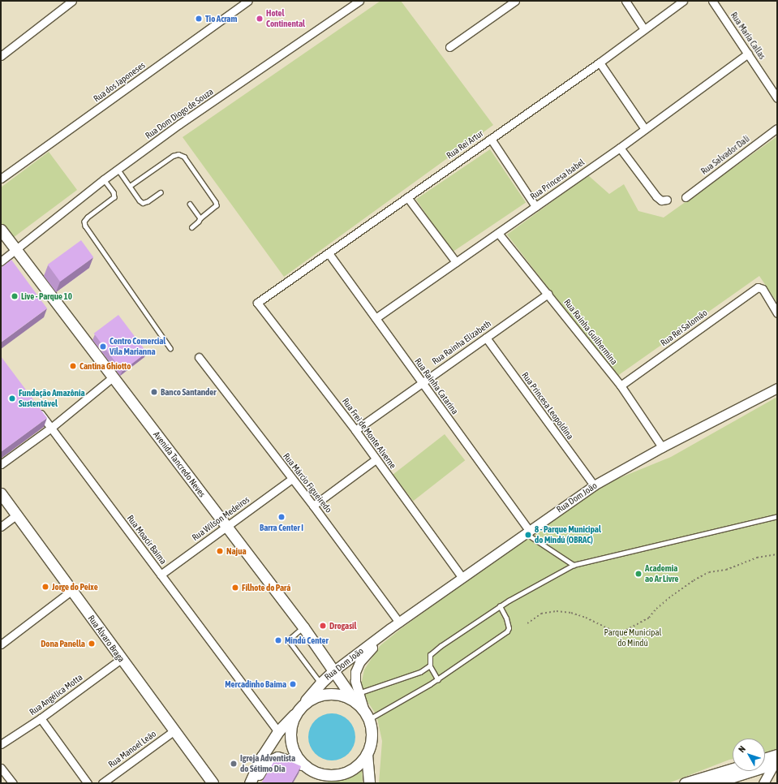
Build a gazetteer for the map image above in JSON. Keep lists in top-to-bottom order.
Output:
{
  "streets": {
    "main road": ["Avenida Tancredo Neves", "Rua Dom João", "Rua Álvaro Braga"],
    "street": [
      "Rua Maria Callas",
      "Rua dos Japoneses",
      "Rua Dom Diogo de Souza",
      "Rua Rei Artur",
      "Rua Salvador Dali",
      "Rua Princesa Isabel",
      "Rua Rei Salomão",
      "Rua Rainha Guilhermina",
      "Rua Rainha Elizabeth",
      "Rua Rainha Catarina",
      "Rua Princesa Leopoldina",
      "Rua Frei de Monte Alverne",
      "Rua Márcio Figueiredo",
      "Rua Wilson Medeiros",
      "Rua Moacir Baima",
      "Rua Angélica Motta",
      "Rua Manoel Leão"
    ]
  },
  "crossings": [
    ["Rua Maria Callas", "Rua Princesa Isabel"],
    ["Rua Dom Diogo de Souza", "Avenida Tancredo Neves"],
    ["Rua Rei Artur", "Rua Rainha Catarina"],
    ["Rua Rei Artur", "Rua Frei de Monte Alverne"],
    ["Rua Princesa Isabel", "Rua Rainha Guilhermina"],
    ["Rua Princesa Isabel", "Rua Rainha Catarina"],
    ["Rua Rei Salomão", "Rua Rainha Guilhermina"],
    ["Rua Rainha Guilhermina", "Rua Rainha Elizabeth"],
    ["Rua Rainha Guilhermina", "Rua Dom João"],
    ["Rua Rainha Elizabeth", "Rua Rainha Catarina"],
    ["Rua Rainha Elizabeth", "Rua Princesa Leopoldina"],
    ["Rua Rainha Elizabeth", "Rua Frei de Monte Alverne"],
    ["Rua Rainha Catarina", "Rua Dom João"],
    ["Rua Princesa Leopoldina", "Rua Dom João"],
    ["Rua Frei de Monte Alverne", "Rua Dom João"],
    ["Avenida Tancredo Neves", "Rua Dom João"],
    ["Avenida Tancredo Neves", "Rua Wilson Medeiros"],
    ["Rua Márcio Figueiredo", "Rua Dom João"],
    ["Rua Márcio Figueiredo", "Rua Wilson Medeiros"],
    ["Rua Wilson Medeiros", "Rua Moacir Baima"],
    ["Rua Álvaro Braga", "Rua Angélica Motta"],
    ["Rua Álvaro Braga", "Rua Manoel Leão"]
  ],
  "parks": ["Parque Municipal do Mindú"],
  "places": [
    "Tio Acram",
    "Hotel Continental",
    "Live - Parque 10",
    "Centro Comercial Vila Marianna",
    "Cantina Ghiotto",
    "Banco Santander",
    "Fundação Amazônia Sustentável",
    "Barra Center I",
    "8 - Parque Municipal do Mindú (OBRAC)",
    "Najua",
    "Academia ao Ar Livre",
    "Jorge do Peixe",
    "Filhote do Pará",
    "Drogasil",
    "Mindú Center",
    "Dona Panella",
    "Mercadinho Baima",
    "Igreja Adventista do Sétimo Dia"
  ],
  "north": "top left"
}
